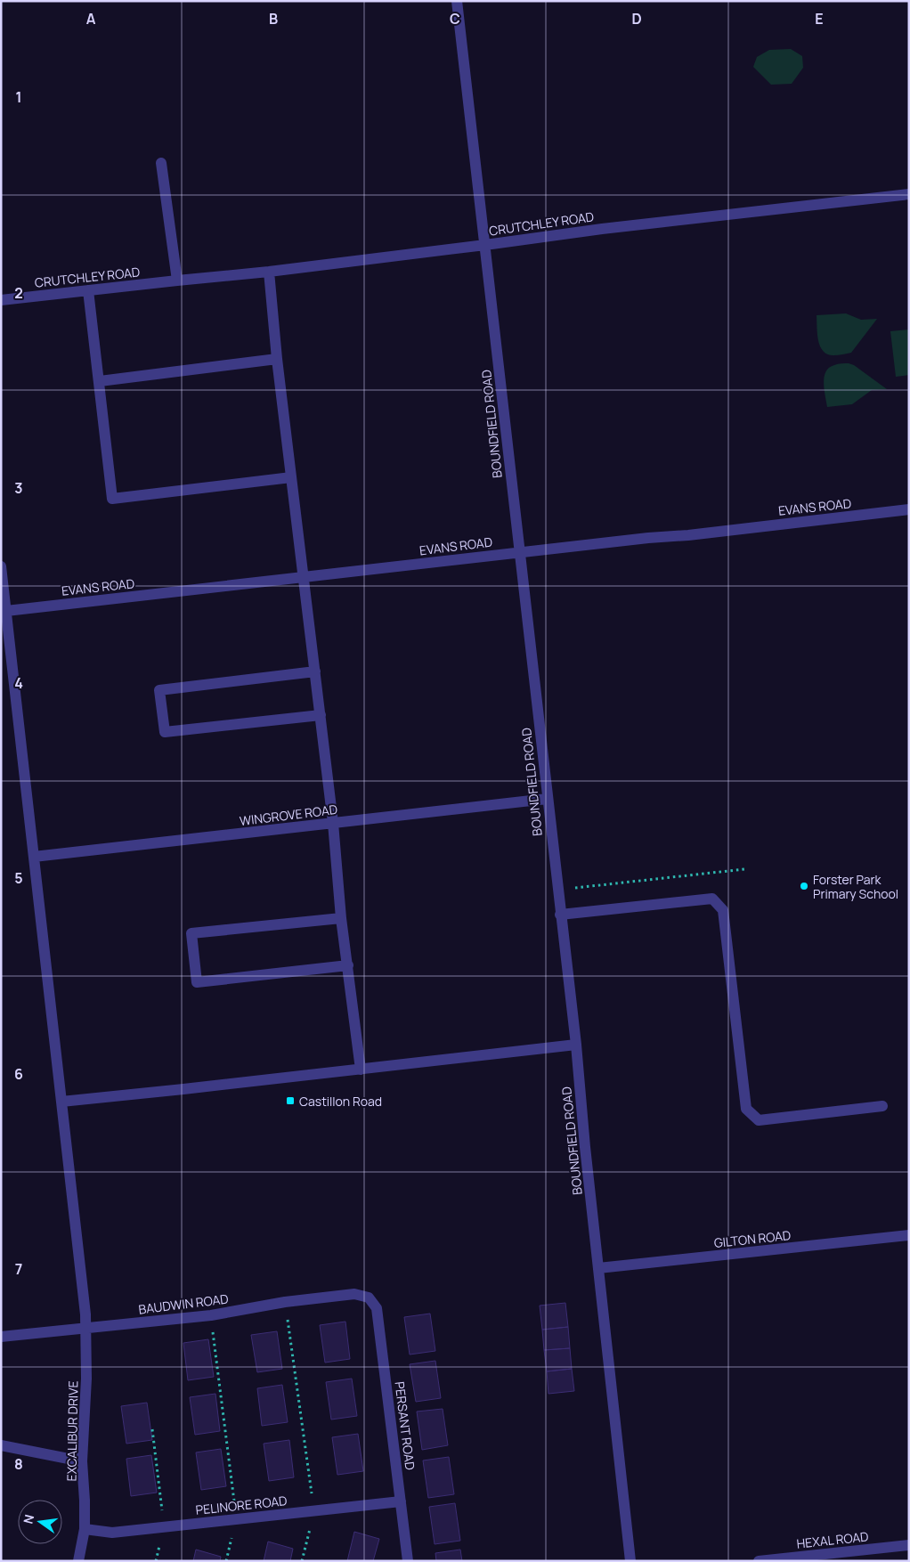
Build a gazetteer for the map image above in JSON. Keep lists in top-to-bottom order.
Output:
{
  "streets": {
    "street": [
      "CRUTCHLEY ROAD",
      "BOUNDFIELD ROAD",
      "EVANS ROAD",
      "WINGROVE ROAD",
      "GILTON ROAD",
      "BAUDWIN ROAD",
      "PERSANT ROAD",
      "EXCALIBUR DRIVE",
      "PELINORE ROAD",
      "HEXAL ROAD"
    ]
  },
  "crossings": [
    ["CRUTCHLEY ROAD", "BOUNDFIELD ROAD"],
    ["BOUNDFIELD ROAD", "EVANS ROAD"],
    ["BOUNDFIELD ROAD", "WINGROVE ROAD"],
    ["BOUNDFIELD ROAD", "GILTON ROAD"],
    ["BAUDWIN ROAD", "PERSANT ROAD"],
    ["BAUDWIN ROAD", "EXCALIBUR DRIVE"],
    ["PERSANT ROAD", "PELINORE ROAD"],
    ["EXCALIBUR DRIVE", "PELINORE ROAD"]
  ],
  "places": {
    "other": ["Forster Park Primary School"],
    "transit": ["Castillon Road"]
  },
  "north": "left",
  "grid": {
    "columns": [
      "A",
      "B",
      "C",
      "D",
      "E"
    ],
    "rows": [
      "1",
      "2",
      "3",
      "4",
      "5",
      "6",
      "7",
      "8"
    ]
  }
}
